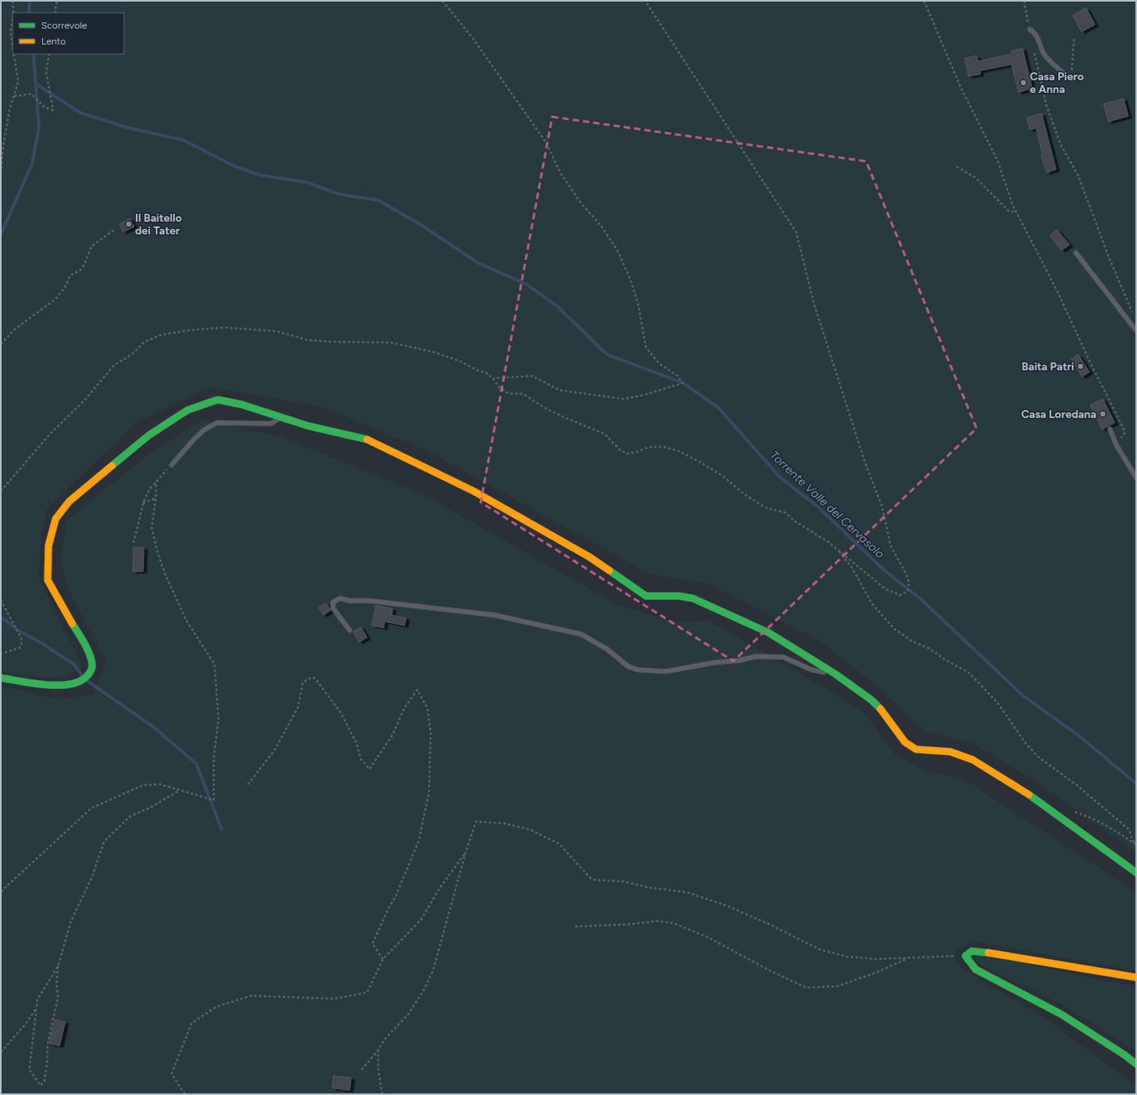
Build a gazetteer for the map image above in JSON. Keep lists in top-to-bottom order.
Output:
{
  "water": ["Torrente Valle del Cervasolo"],
  "places": [
    "Casa Piero e Anna",
    "Il Baitello dei Tater",
    "Baita Patri",
    "Casa Loredana"
  ],
  "legend": ["Scorrevole", "Lento"]
}
